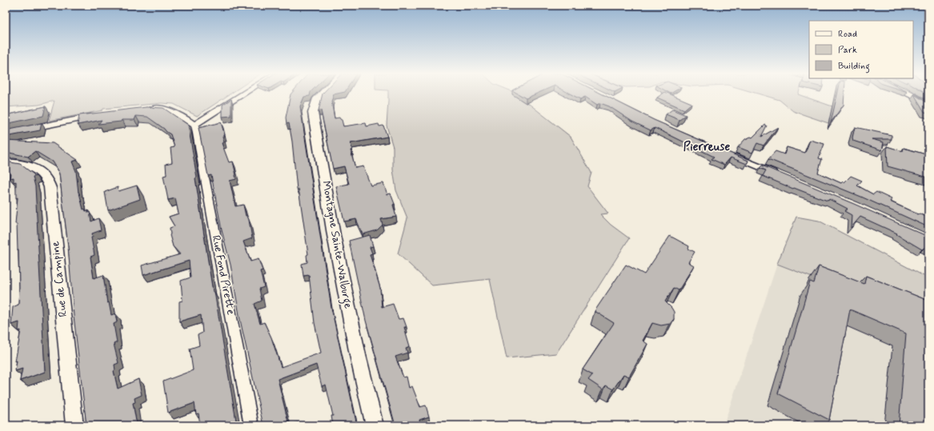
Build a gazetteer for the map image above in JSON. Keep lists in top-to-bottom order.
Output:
{
  "streets": {
    "street": ["Montagne Sainte-Walburge", "Rue Fond Pirette", "Rue de Campine"]
  },
  "districts": ["Pierreuse"],
  "legend": ["Road", "Park", "Building"]
}
